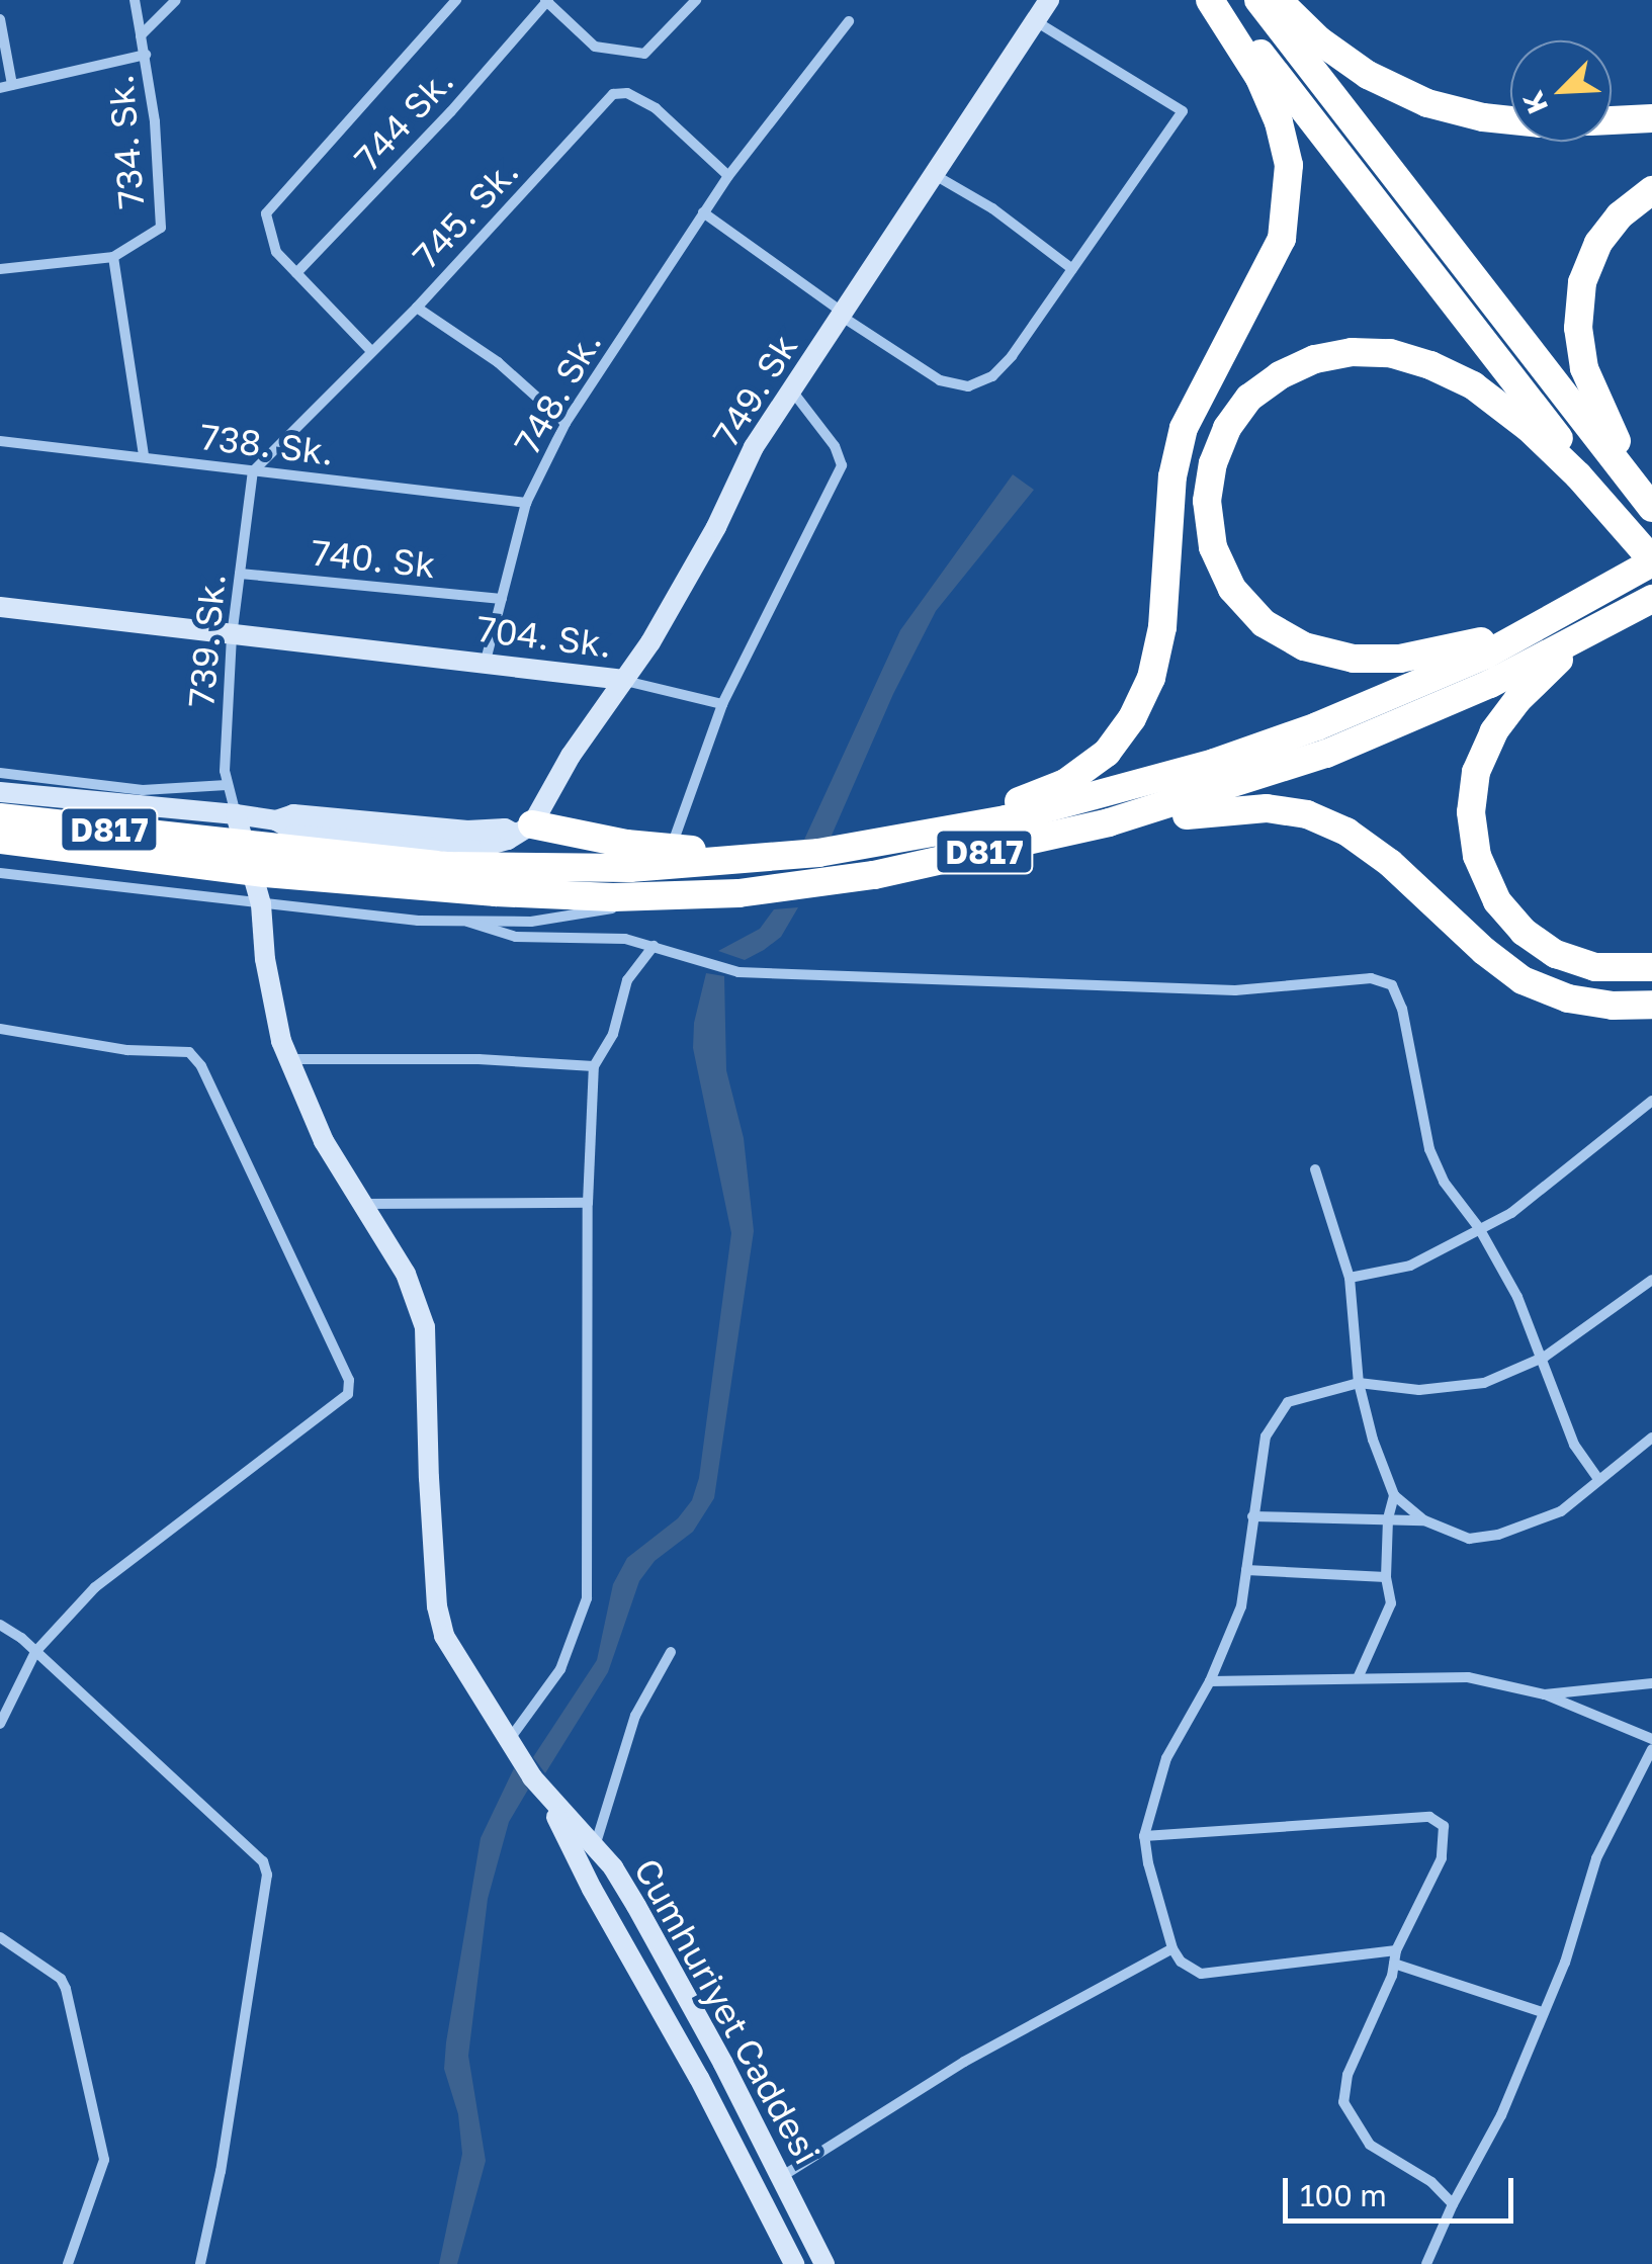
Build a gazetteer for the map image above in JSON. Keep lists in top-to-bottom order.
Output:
{
  "streets": {
    "highway": ["D817"],
    "street": [
      "744 Sk.",
      "734. Sk.",
      "745. Sk.",
      "749. Sk",
      "748. Sk.",
      "738. Sk.",
      "740. Sk",
      "704. Sk.",
      "739. Sk.",
      "Cumhuriyet Caddesi"
    ]
  },
  "crossings": [
    ["745. Sk.", "748. Sk."],
    ["745. Sk.", "738. Sk."],
    ["745. Sk.", "739. Sk."],
    ["749. Sk", "704. Sk."],
    ["748. Sk.", "738. Sk."],
    ["748. Sk.", "740. Sk"],
    ["748. Sk.", "704. Sk."],
    ["738. Sk.", "739. Sk."],
    ["740. Sk", "739. Sk."],
    ["704. Sk.", "739. Sk."],
    ["739. Sk.", "Cumhuriyet Caddesi"]
  ],
  "scale_bar": "100 m",
  "north": "bottom left"
}
